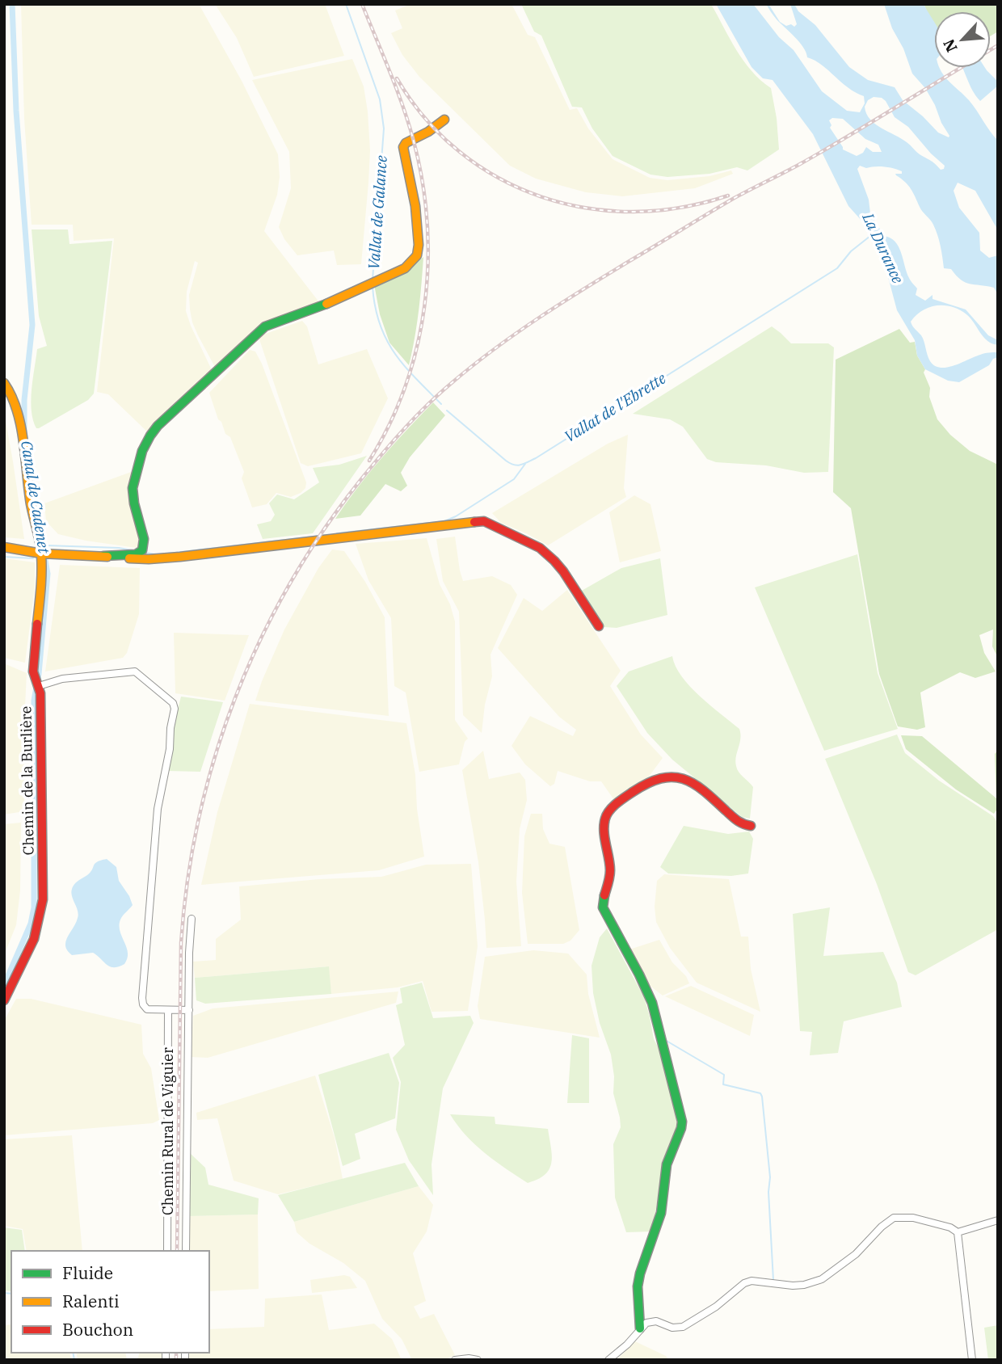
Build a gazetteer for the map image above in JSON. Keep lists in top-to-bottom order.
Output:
{
  "streets": {
    "street": ["Chemin de la Burlière", "Chemin Rural de Viguier"]
  },
  "water": [
    "Vallat de Galance",
    "La Durance",
    "Vallat de l'Ebrette",
    "Canal de Cadenet"
  ],
  "legend": ["Fluide", "Ralenti", "Bouchon"],
  "north": "bottom left"
}
